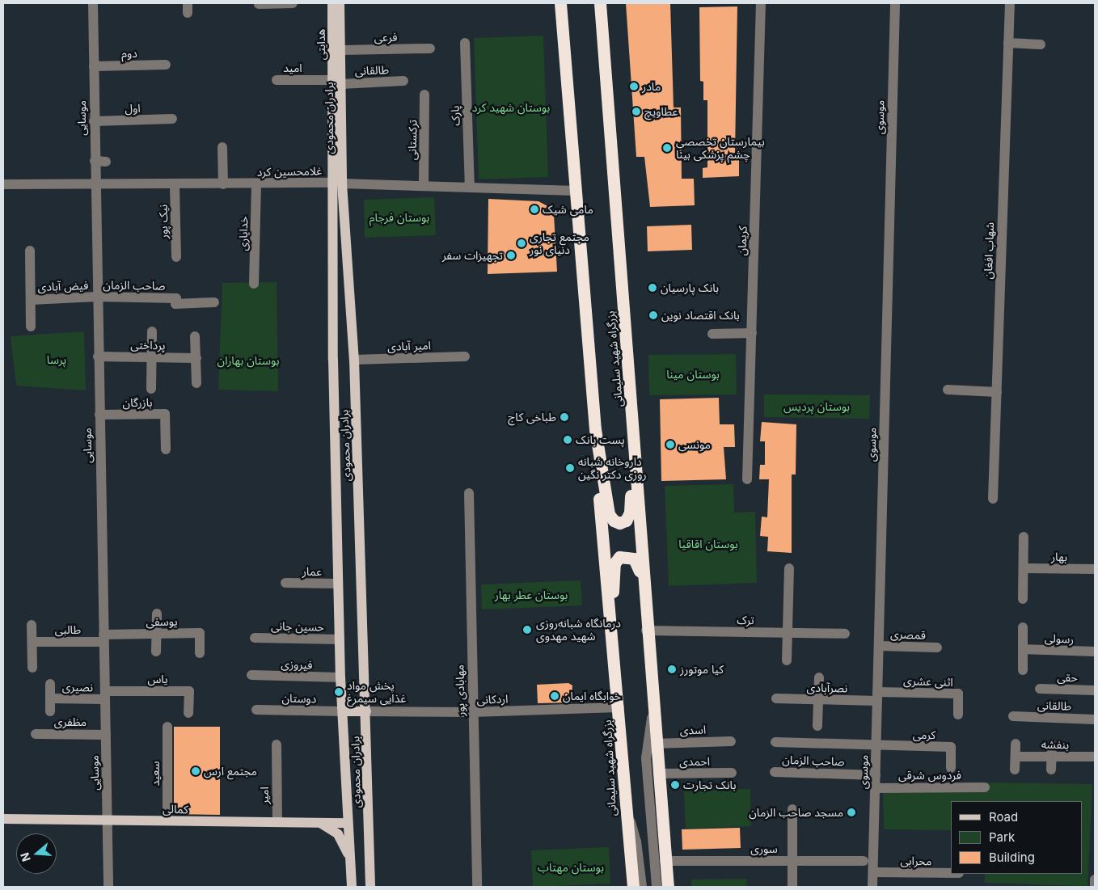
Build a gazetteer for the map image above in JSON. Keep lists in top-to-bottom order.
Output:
{
  "streets": {
    "highway": ["بزرگراه شهید سلیمانی"],
    "main road": ["هدایتی", "برادران محمودی", "کمالی"],
    "street": [
      "فرعی",
      "دوم",
      "امید",
      "طالقانی",
      "اول",
      "پارک",
      "موسوی",
      "موسایی",
      "ترکستانی",
      "غلامحسین کرد",
      "نیک پور",
      "خدایاری",
      "کریمان",
      "شهاب افغان",
      "صاحب الزمان",
      "فیض آبادی",
      "پرداختی",
      "امیر آبادی",
      "بازرگان",
      "بهار",
      "عمار",
      "ترک",
      "یوسفی",
      "حسین جانی",
      "طالبی",
      "قمصری",
      "رسولی",
      "فیروزی",
      "حقی",
      "یاس",
      "اثنی عشری",
      "نصیری",
      "نصرآبادی",
      "مهابادی پور",
      "دوستان",
      "اردکانی",
      "مظفری",
      "اسدی",
      "کرمی",
      "بنفشه",
      "احمدی",
      "سعید",
      "فردوس شرقی",
      "امیر",
      "سوری",
      "محرابی"
    ]
  },
  "crossings": [
    ["فرعی", "برادران محمودی"],
    ["هدایتی", "امید"],
    ["هدایتی", "طالقانی"],
    ["هدایتی", "برادران محمودی"],
    ["هدایتی", "غلامحسین کرد"],
    ["دوم", "موسایی"],
    ["امید", "طالقانی"],
    ["امید", "برادران محمودی"],
    ["طالقانی", "برادران محمودی"],
    ["اول", "موسایی"],
    ["پارک", "غلامحسین کرد"],
    ["موسوی", "صاحب الزمان"],
    ["موسوی", "قمصری"],
    ["موسوی", "اثنی عشری"],
    ["موسوی", "نصرآبادی"],
    ["موسوی", "کرمی"],
    ["موسوی", "فردوس شرقی"],
    ["موسوی", "محرابی"],
    ["موسایی", "غلامحسین کرد"],
    ["موسایی", "صاحب الزمان"],
    ["موسایی", "فیض آبادی"],
    ["موسایی", "پرداختی"],
    ["موسایی", "بازرگان"],
    ["موسایی", "یوسفی"],
    ["موسایی", "طالبی"],
    ["موسایی", "یاس"],
    ["موسایی", "نصیری"],
    ["موسایی", "مظفری"],
    ["موسایی", "کمالی"],
    ["برادران محمودی", "غلامحسین کرد"],
    ["برادران محمودی", "امیر آبادی"],
    ["برادران محمودی", "عمار"],
    ["برادران محمودی", "حسین جانی"],
    ["برادران محمودی", "فیروزی"],
    ["برادران محمودی", "دوستان"],
    ["برادران محمودی", "اردکانی"],
    ["برادران محمودی", "کمالی"],
    ["ترکستانی", "غلامحسین کرد"],
    ["غلامحسین کرد", "نیک پور"],
    ["غلامحسین کرد", "خدایاری"],
    ["صاحب الزمان", "فیض آبادی"],
    ["بزرگراه شهید سلیمانی", "ترک"],
    ["بزرگراه شهید سلیمانی", "اردکانی"],
    ["بزرگراه شهید سلیمانی", "اسدی"],
    ["بزرگراه شهید سلیمانی", "احمدی"],
    ["بزرگراه شهید سلیمانی", "سوری"],
    ["یوسفی", "طالبی"],
    ["یاس", "نصیری"],
    ["اثنی عشری", "نصرآبادی"],
    ["مهابادی پور", "اردکانی"],
    ["سعید", "کمالی"],
    ["امیر", "کمالی"]
  ],
  "parks": [
    "بوستان شهید کرد",
    "بوستان فرجام",
    "پرسا",
    "بوستان بهاران",
    "بوستان مینا",
    "بوستان پردیس",
    "بوستان اقاقیا",
    "بوستان عطر بهار",
    "بوستان مهتاب"
  ],
  "places": [
    "مادر",
    "عطاویچ",
    "بیمارستان تخصصی چشم پزشکی بینا",
    "مامی شیک",
    "مجتمع تجاری دنیای نور",
    "تجهیزات سفر",
    "بانک پارسیان",
    "بانک اقتصاد نوین",
    "طباخی کاج",
    "پست بانک",
    "مونسی",
    "داروخانه شبانه روزی دکتر نگین",
    "درمانگاه شبانه‌روزی شهید مهدوی",
    "کیا موتورز",
    "پخش مواد غذایی سیمرغ",
    "خوابگاه ایمان",
    "مجتمع ارس",
    "بانک تجارت",
    "مسجد صاحب الزمان"
  ],
  "legend": ["Road", "Park", "Building"],
  "north": "left"
}
